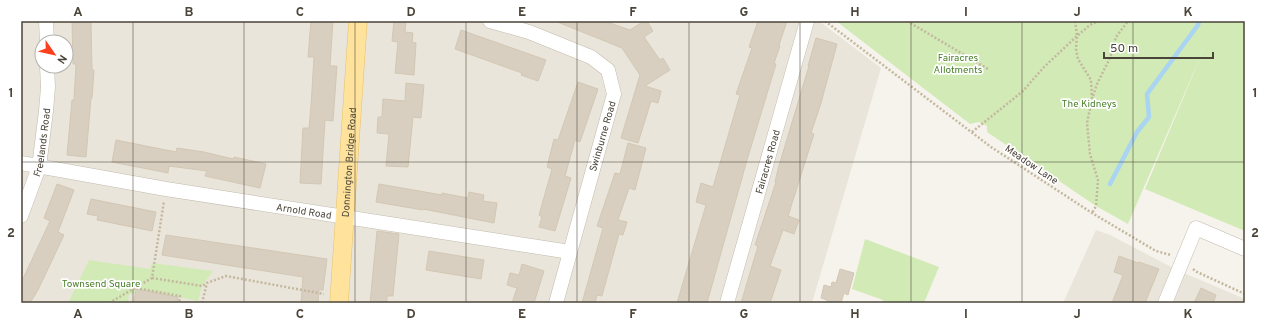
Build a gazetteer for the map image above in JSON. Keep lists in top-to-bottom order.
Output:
{
  "streets": {
    "main road": ["Donnington Bridge Road"],
    "street": [
      "Swinburne Road",
      "Freelands Road",
      "Fairacres Road",
      "Arnold Road"
    ],
    "path": ["Meadow Lane"]
  },
  "crossings": [
    ["Swinburne Road", "Arnold Road"],
    ["Freelands Road", "Arnold Road"],
    ["Donnington Bridge Road", "Arnold Road"]
  ],
  "parks": ["Fairacres Allotments", "The Kidneys", "Townsend Square"],
  "scale_bar": "50 m",
  "north": "bottom right",
  "grid": {
    "columns": [
      "A",
      "B",
      "C",
      "D",
      "E",
      "F",
      "G",
      "H",
      "I",
      "J",
      "K"
    ],
    "rows": ["1", "2"]
  }
}
